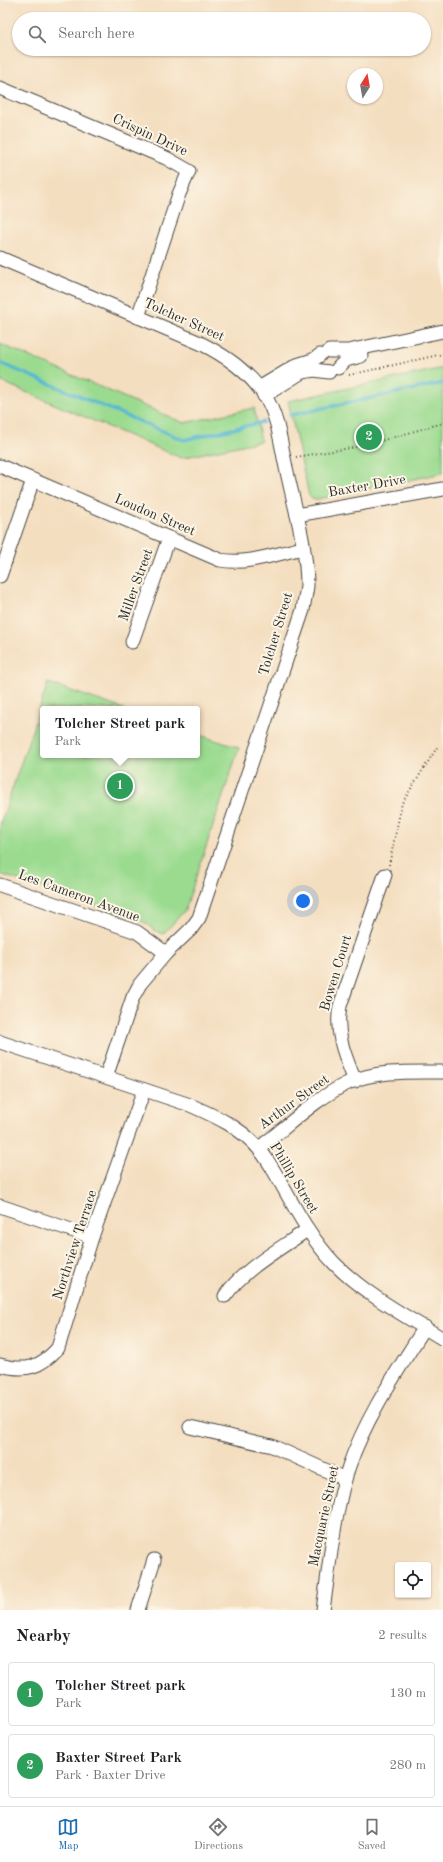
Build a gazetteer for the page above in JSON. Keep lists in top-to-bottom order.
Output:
{
  "streets": {
    "street": [
      "Crispin Drive",
      "Tolcher Street",
      "Baxter Drive",
      "Loudon Street",
      "Miller Street",
      "Les Cameron Avenue",
      "Bowen Court",
      "Arthur Street",
      "Phillip Street",
      "Northview Terrace",
      "Macquarie Street"
    ]
  },
  "crossings": [
    ["Crispin Drive", "Tolcher Street"],
    ["Tolcher Street", "Baxter Drive"],
    ["Tolcher Street", "Loudon Street"],
    ["Tolcher Street", "Les Cameron Avenue"],
    ["Tolcher Street", "Phillip Street"],
    ["Loudon Street", "Miller Street"],
    ["Bowen Court", "Arthur Street"],
    ["Arthur Street", "Phillip Street"],
    ["Phillip Street", "Northview Terrace"],
    ["Phillip Street", "Macquarie Street"]
  ],
  "north": "top",
  "page": {
    "search": "Search here",
    "pins": ["2", "1"],
    "popup": ["Tolcher Street park", "Park"],
    "heading": ["Nearby", "2 results"],
    "list": [
      {
        "mark": "1",
        "name": "Tolcher Street park",
        "note": "Park",
        "value": "130 m"
      },
      {
        "mark": "2",
        "name": "Baxter Street Park",
        "note": "Park · Baxter Drive",
        "value": "280 m"
      }
    ],
    "nav": ["Map", "Directions", "Saved"]
  }
}
